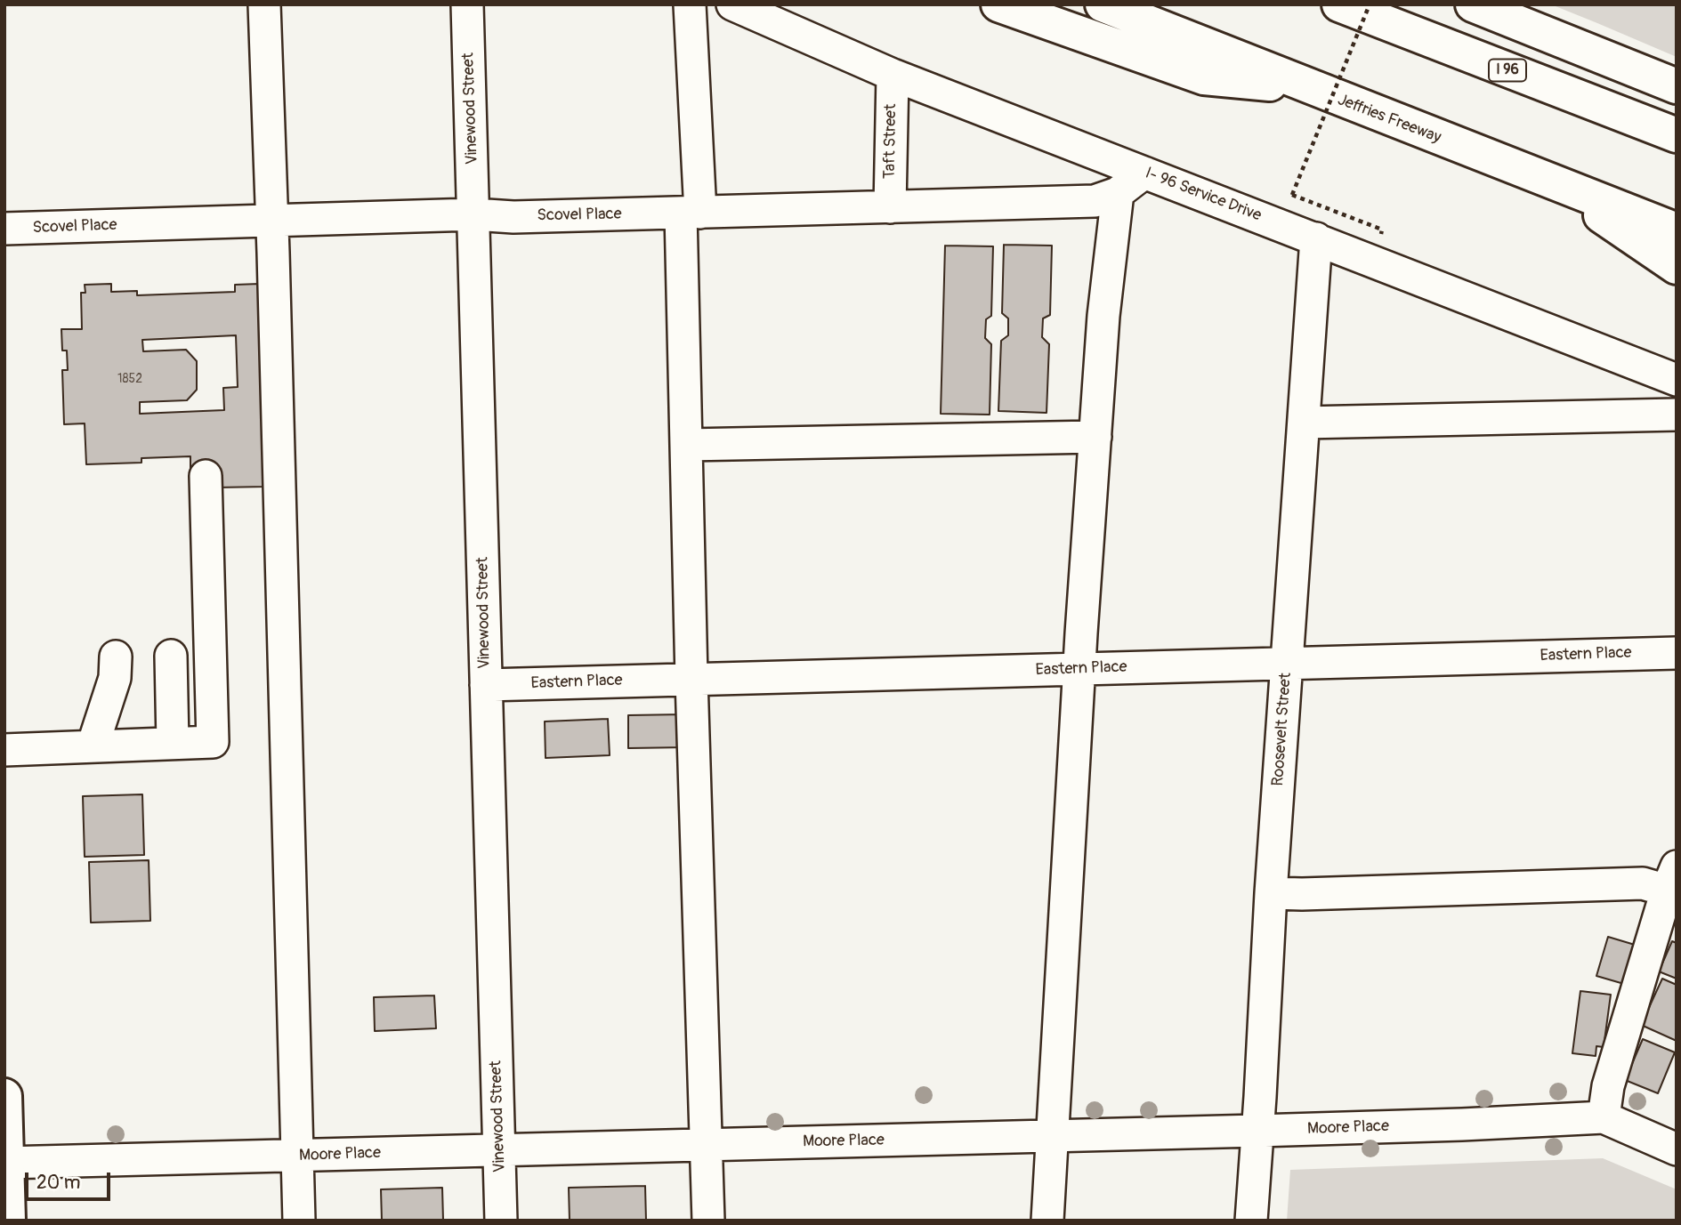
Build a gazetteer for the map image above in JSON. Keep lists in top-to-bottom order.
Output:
{
  "streets": {
    "main road": ["I 96", "Jeffries Freeway"],
    "street": [
      "Vinewood Street",
      "Taft Street",
      "I- 96 Service Drive",
      "Scovel Place",
      "Eastern Place",
      "Roosevelt Street",
      "Moore Place"
    ]
  },
  "crossings": [
    ["Vinewood Street", "Scovel Place"],
    ["Vinewood Street", "Eastern Place"],
    ["Vinewood Street", "Moore Place"],
    ["Taft Street", "I- 96 Service Drive"],
    ["Taft Street", "Scovel Place"],
    ["I- 96 Service Drive", "Scovel Place"],
    ["I- 96 Service Drive", "Roosevelt Street"],
    ["Eastern Place", "Roosevelt Street"],
    ["Roosevelt Street", "Moore Place"]
  ],
  "house_numbers": ["1852"],
  "scale_bar": "20 m"
}
